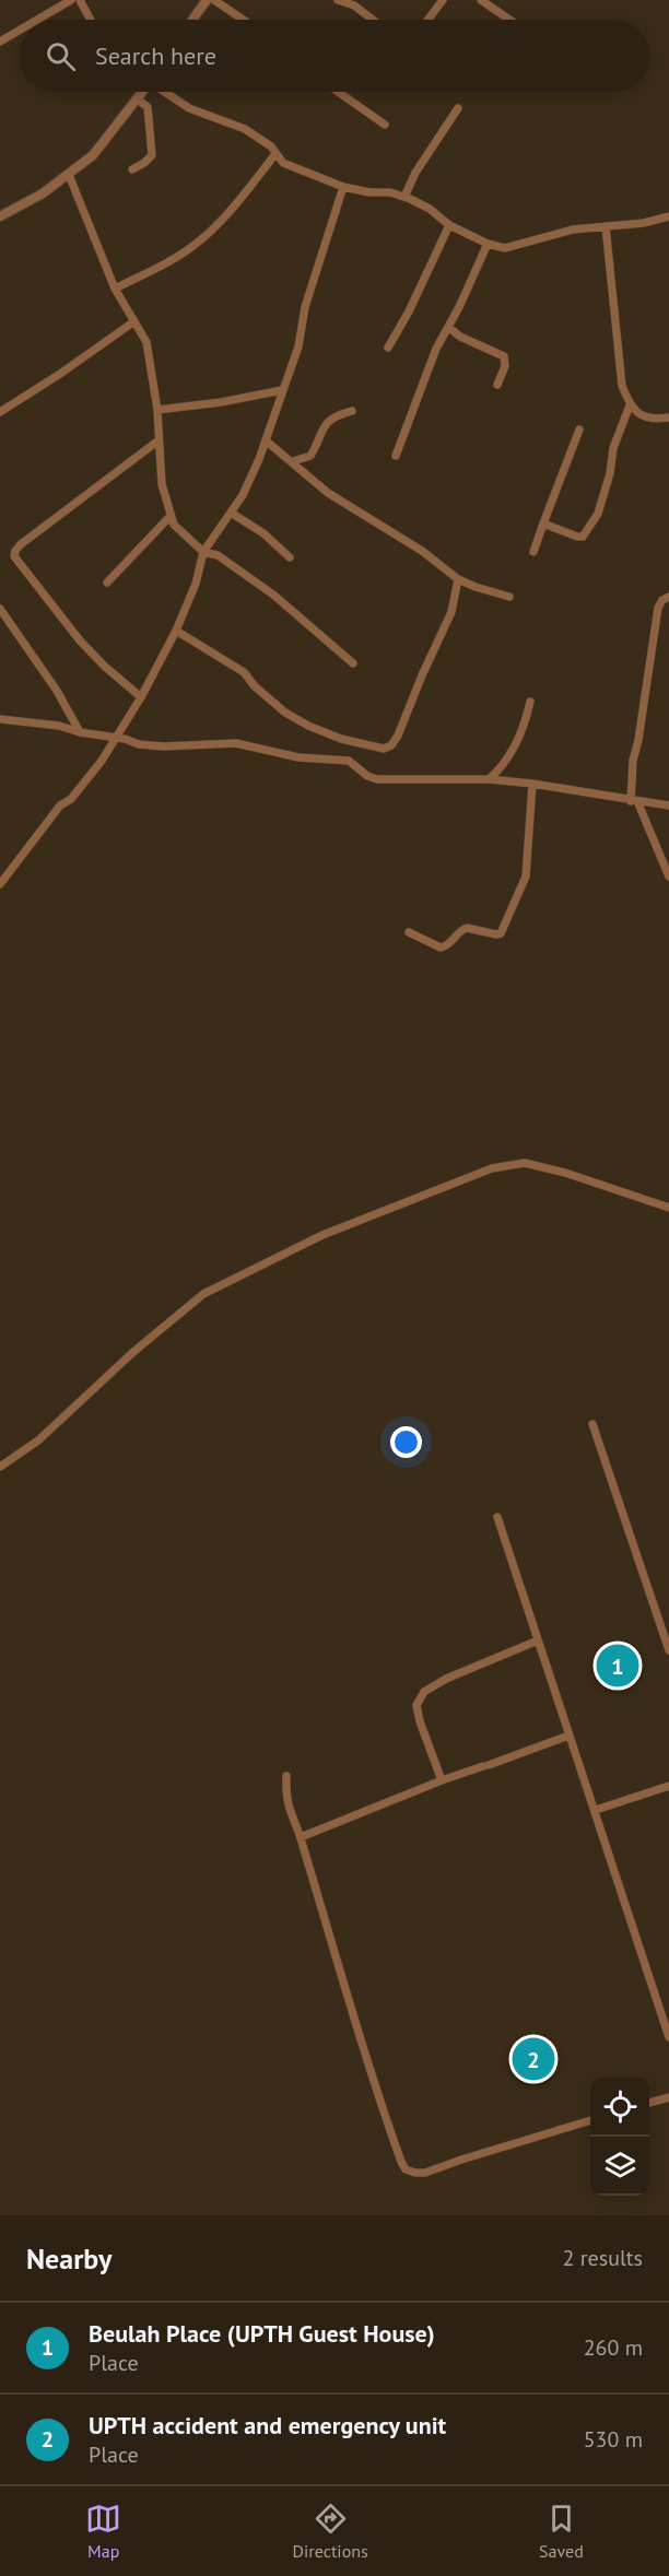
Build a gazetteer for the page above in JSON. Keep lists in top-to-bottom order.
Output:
{
  "page": {
    "search": "Search here",
    "pins": ["1", "2"],
    "heading": ["Nearby", "2 results"],
    "list": [
      {
        "mark": "1",
        "name": "Beulah Place (UPTH Guest House)",
        "note": "Place",
        "value": "260 m"
      },
      {
        "mark": "2",
        "name": "UPTH accident and emergency unit",
        "note": "Place",
        "value": "530 m"
      }
    ],
    "nav": ["Map", "Directions", "Saved"]
  }
}
